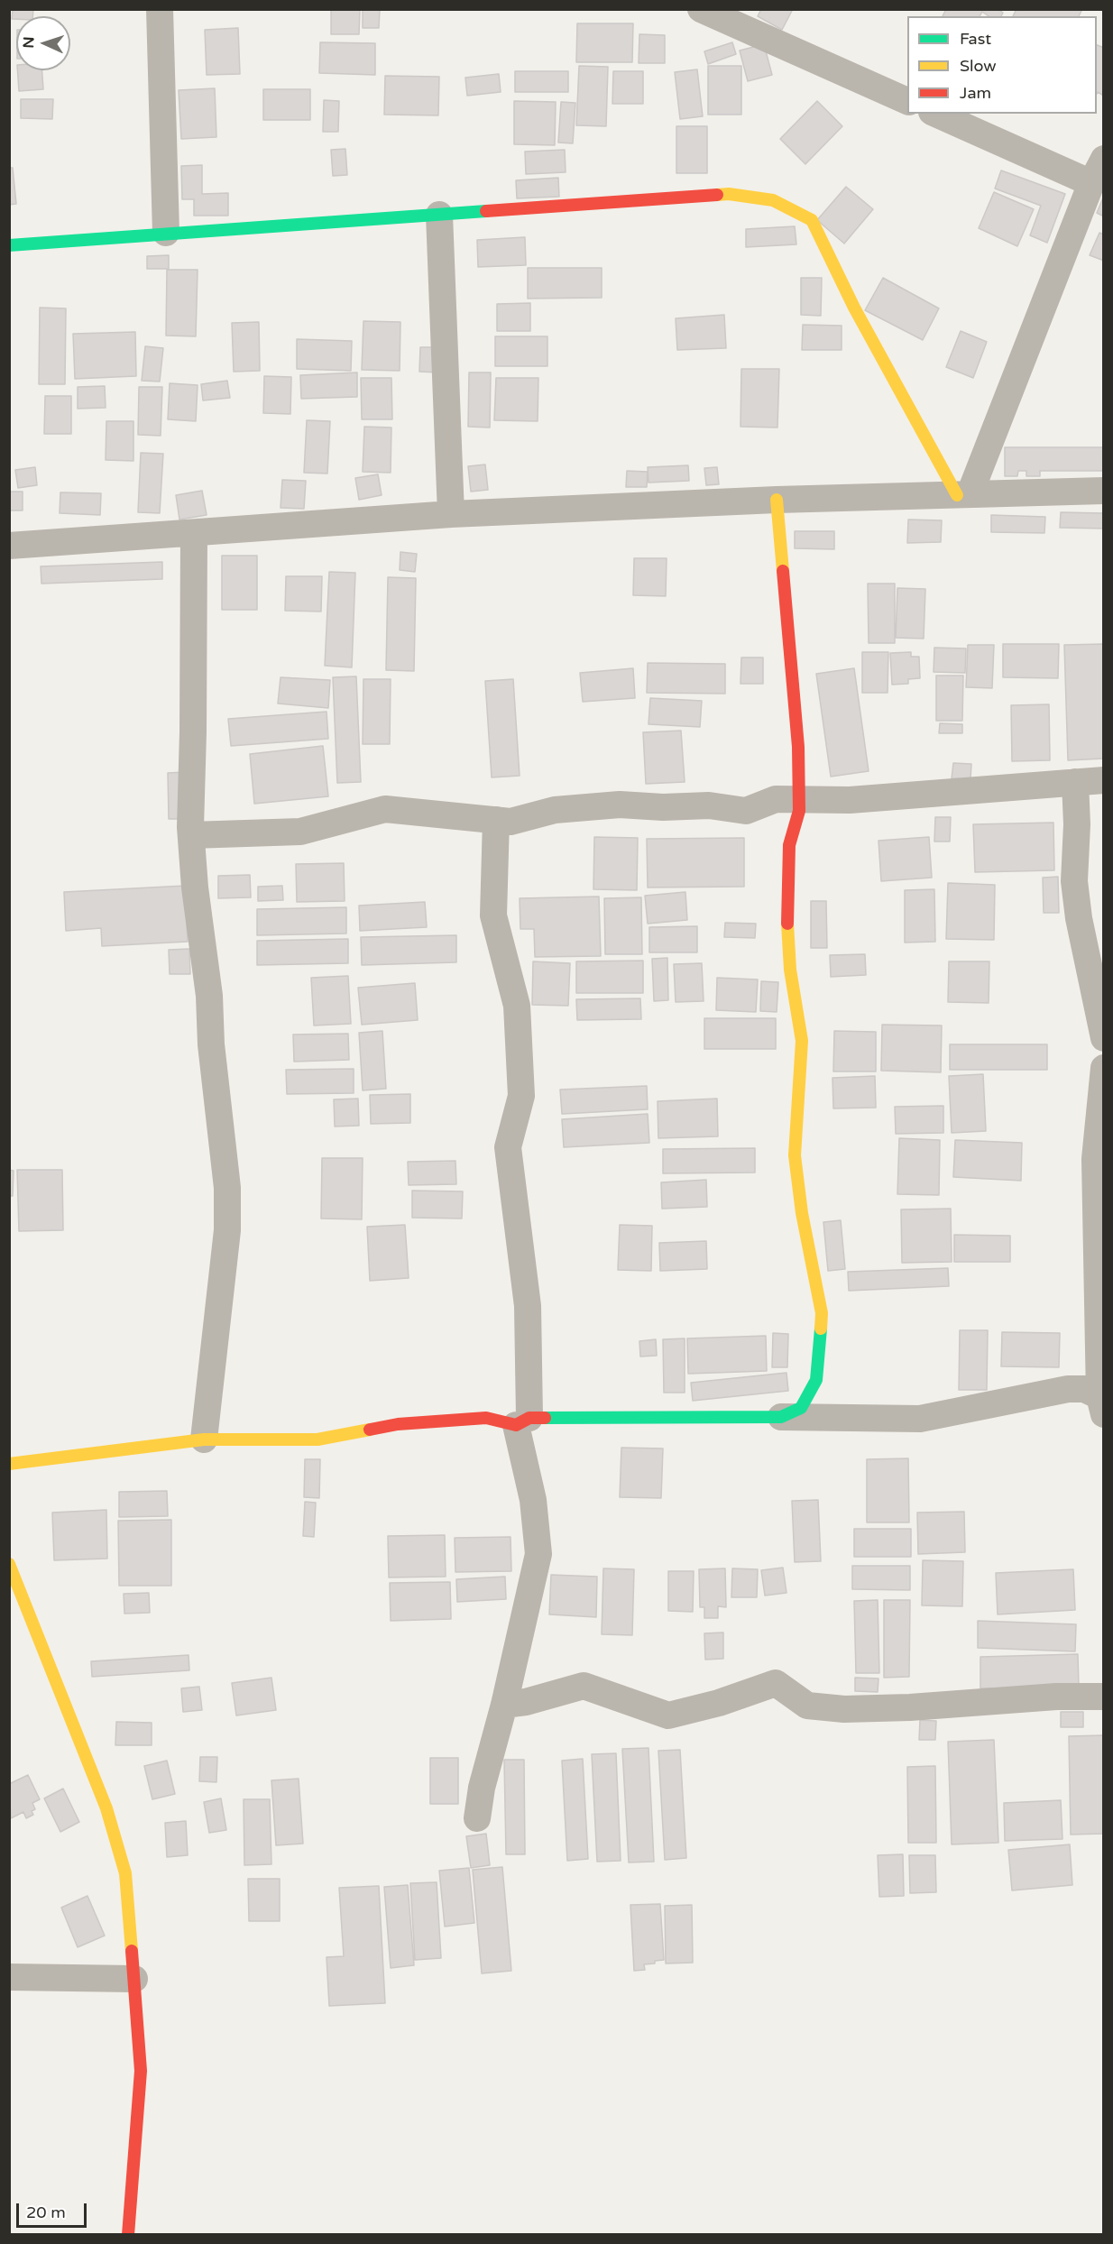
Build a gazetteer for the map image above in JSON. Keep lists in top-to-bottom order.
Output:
{
  "legend": ["Fast", "Slow", "Jam"],
  "scale_bar": "20 m",
  "north": "left"
}
